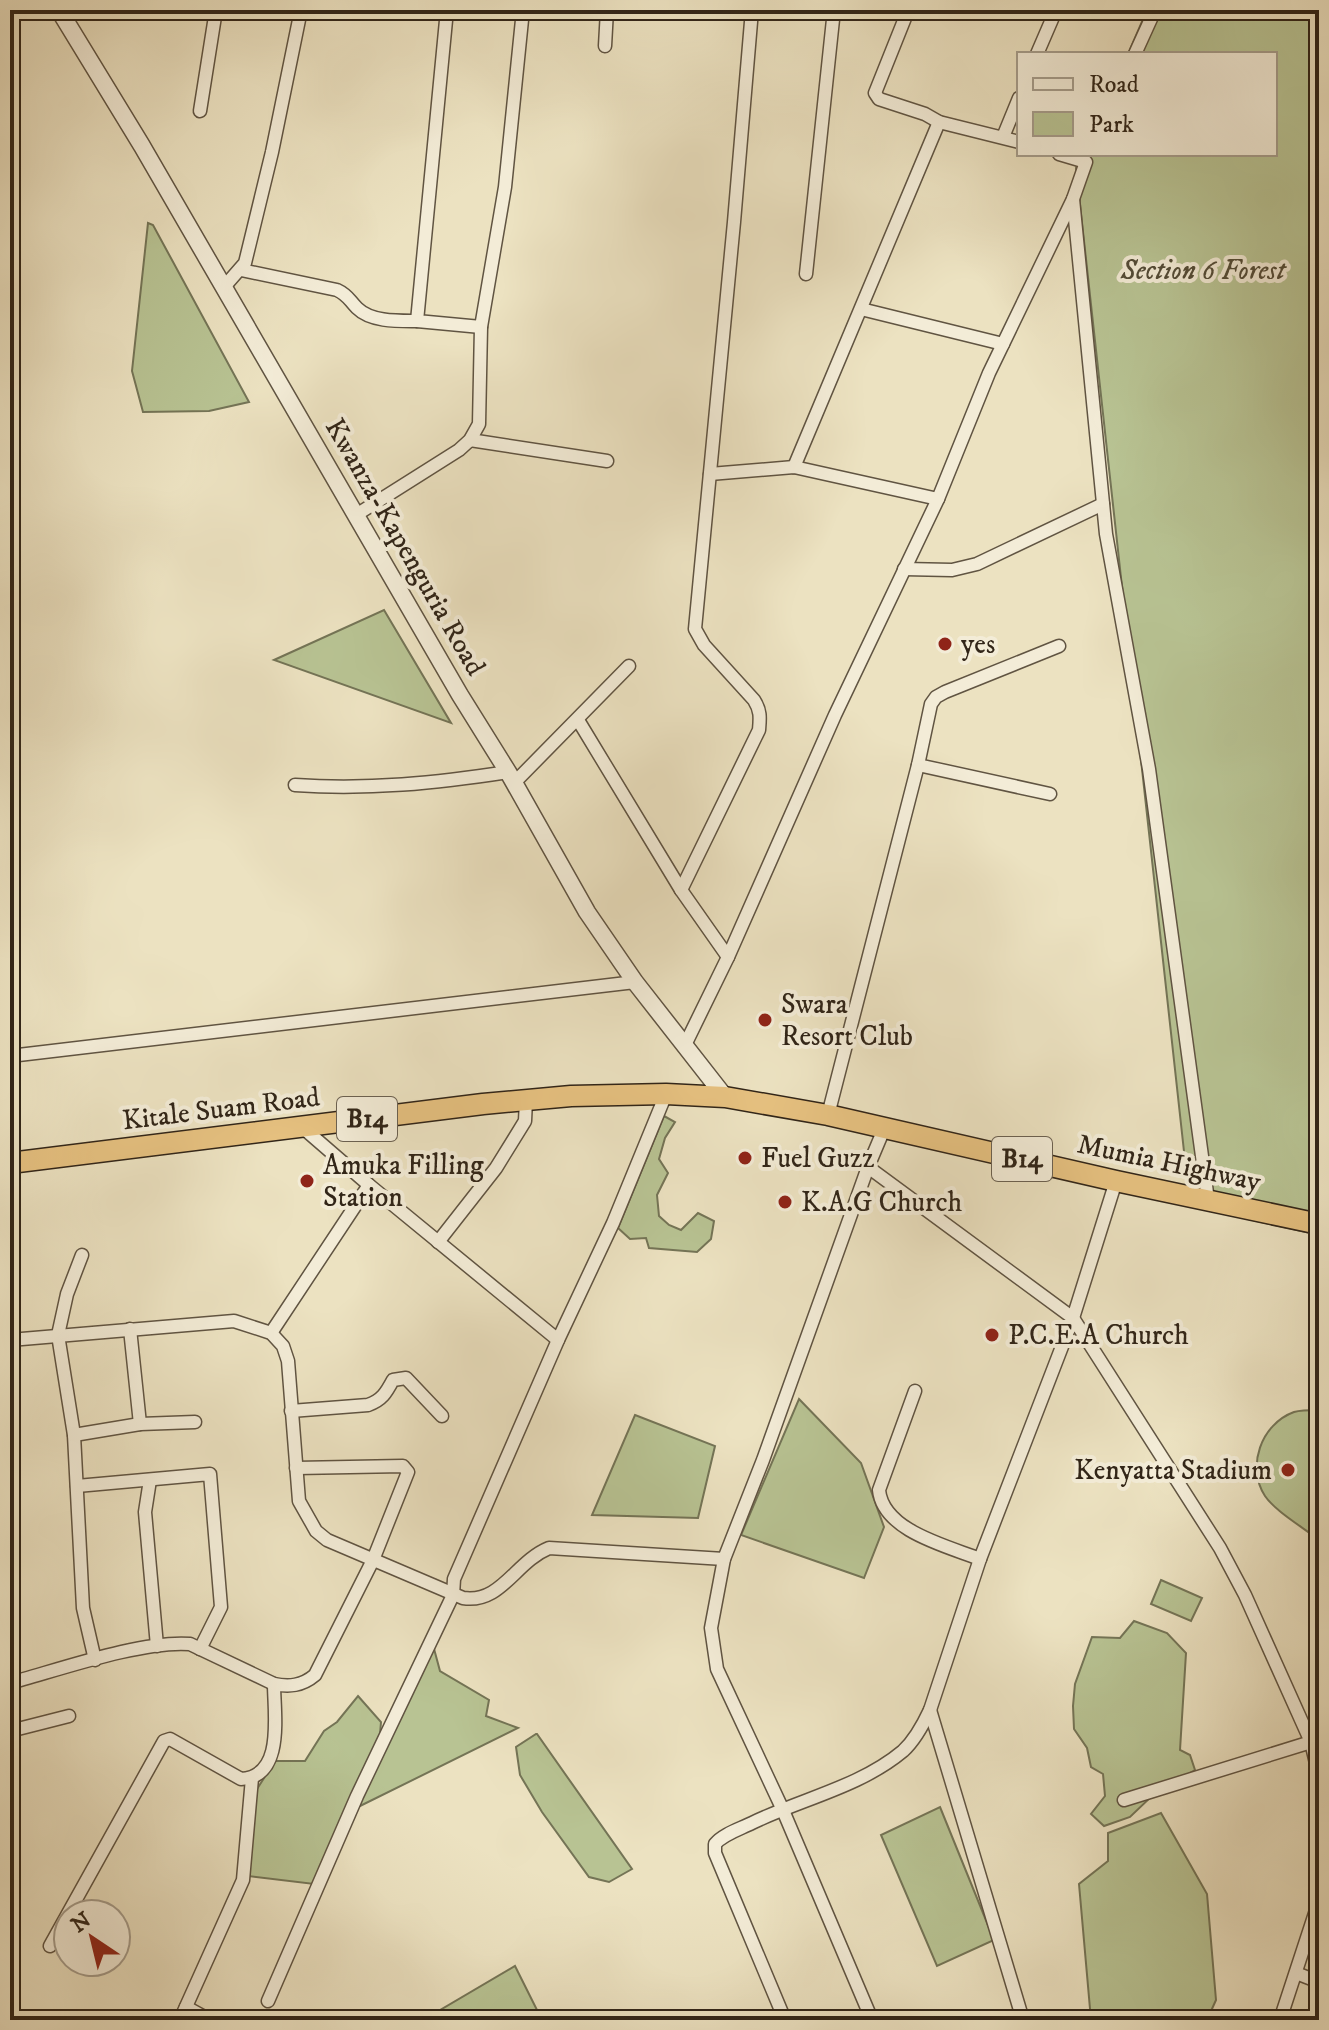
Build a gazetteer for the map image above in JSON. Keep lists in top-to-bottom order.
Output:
{
  "streets": {
    "highway": ["Kitale Suam Road", "B14", "Mumia Highway"],
    "street": ["Kwanza-Kapenguria Road"]
  },
  "crossings": [
    ["Kwanza-Kapenguria Road", "Kitale Suam Road"],
    ["Kwanza-Kapenguria Road", "Mumia Highway"],
    ["Kitale Suam Road", "Mumia Highway"]
  ],
  "parks": ["Section 6 Forest"],
  "places": [
    "yes",
    "Swara Resort Club",
    "Fuel Guzz",
    "Amuka Filling Station",
    "K.A.G Church",
    "P.C.E.A Church",
    "Kenyatta Stadium"
  ],
  "legend": ["Road", "Park"],
  "north": "top left"
}
